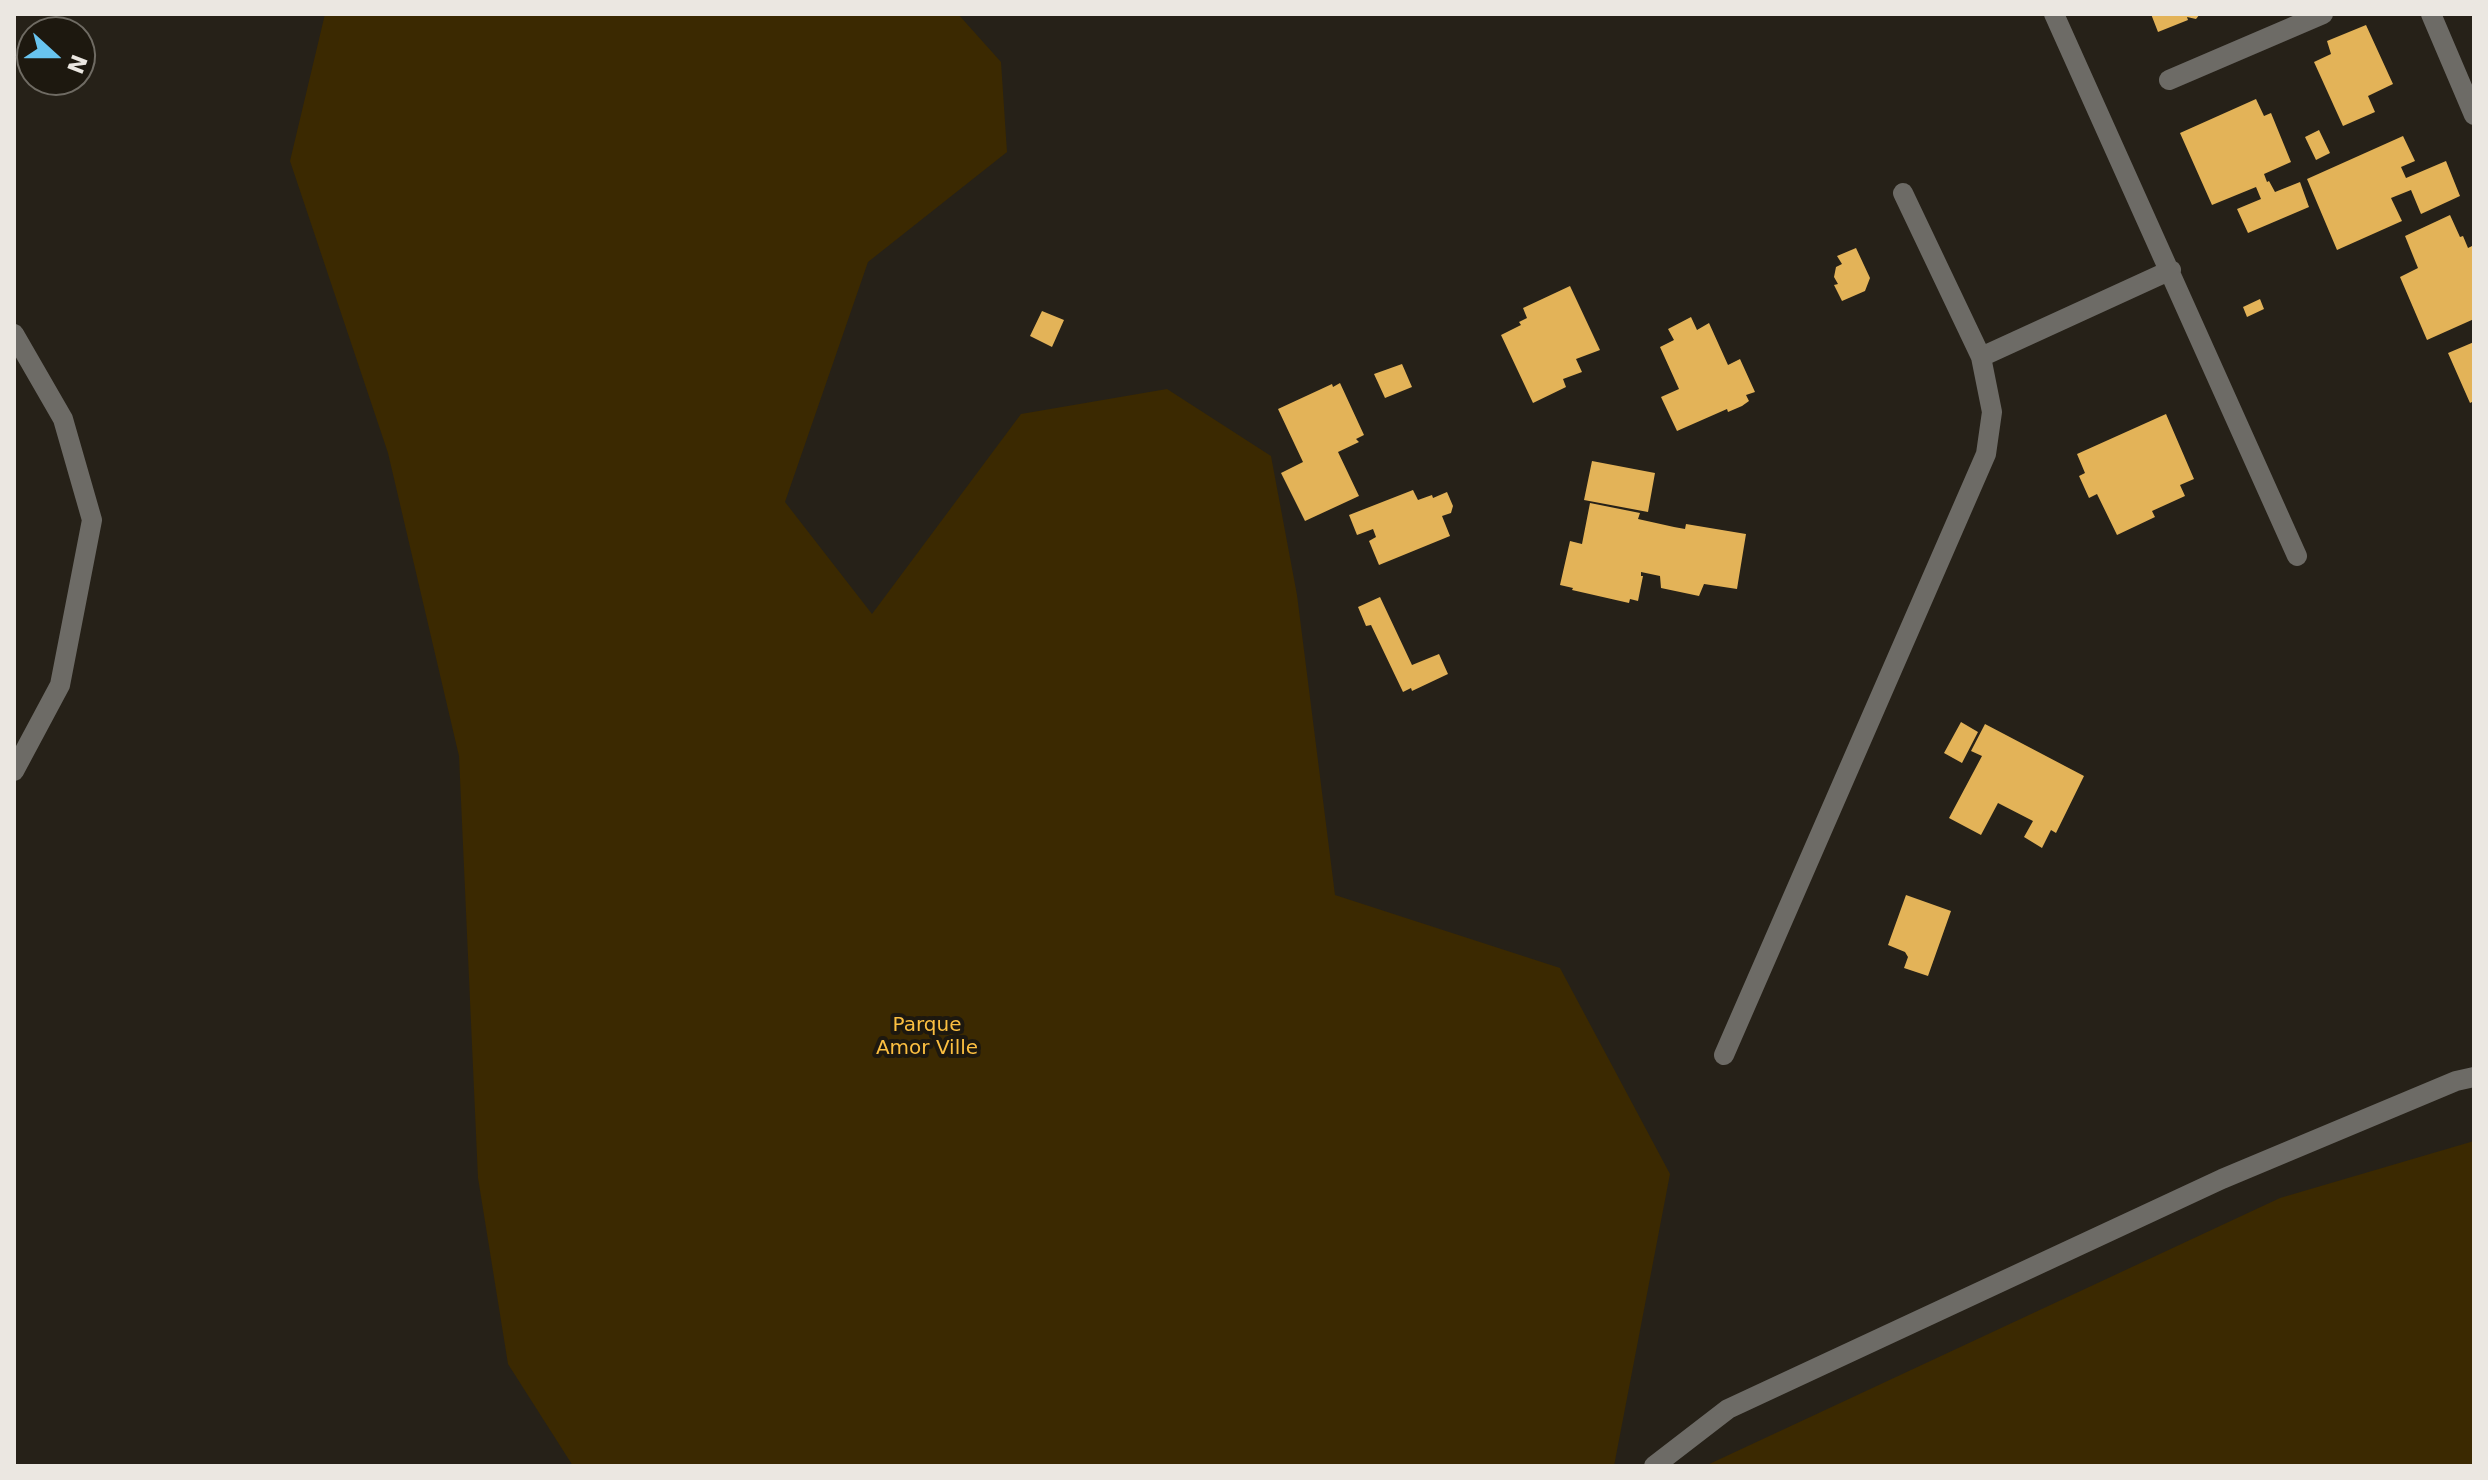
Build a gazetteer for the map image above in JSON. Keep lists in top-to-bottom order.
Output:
{
  "parks": ["Parque Amor Ville"],
  "north": "right"
}
